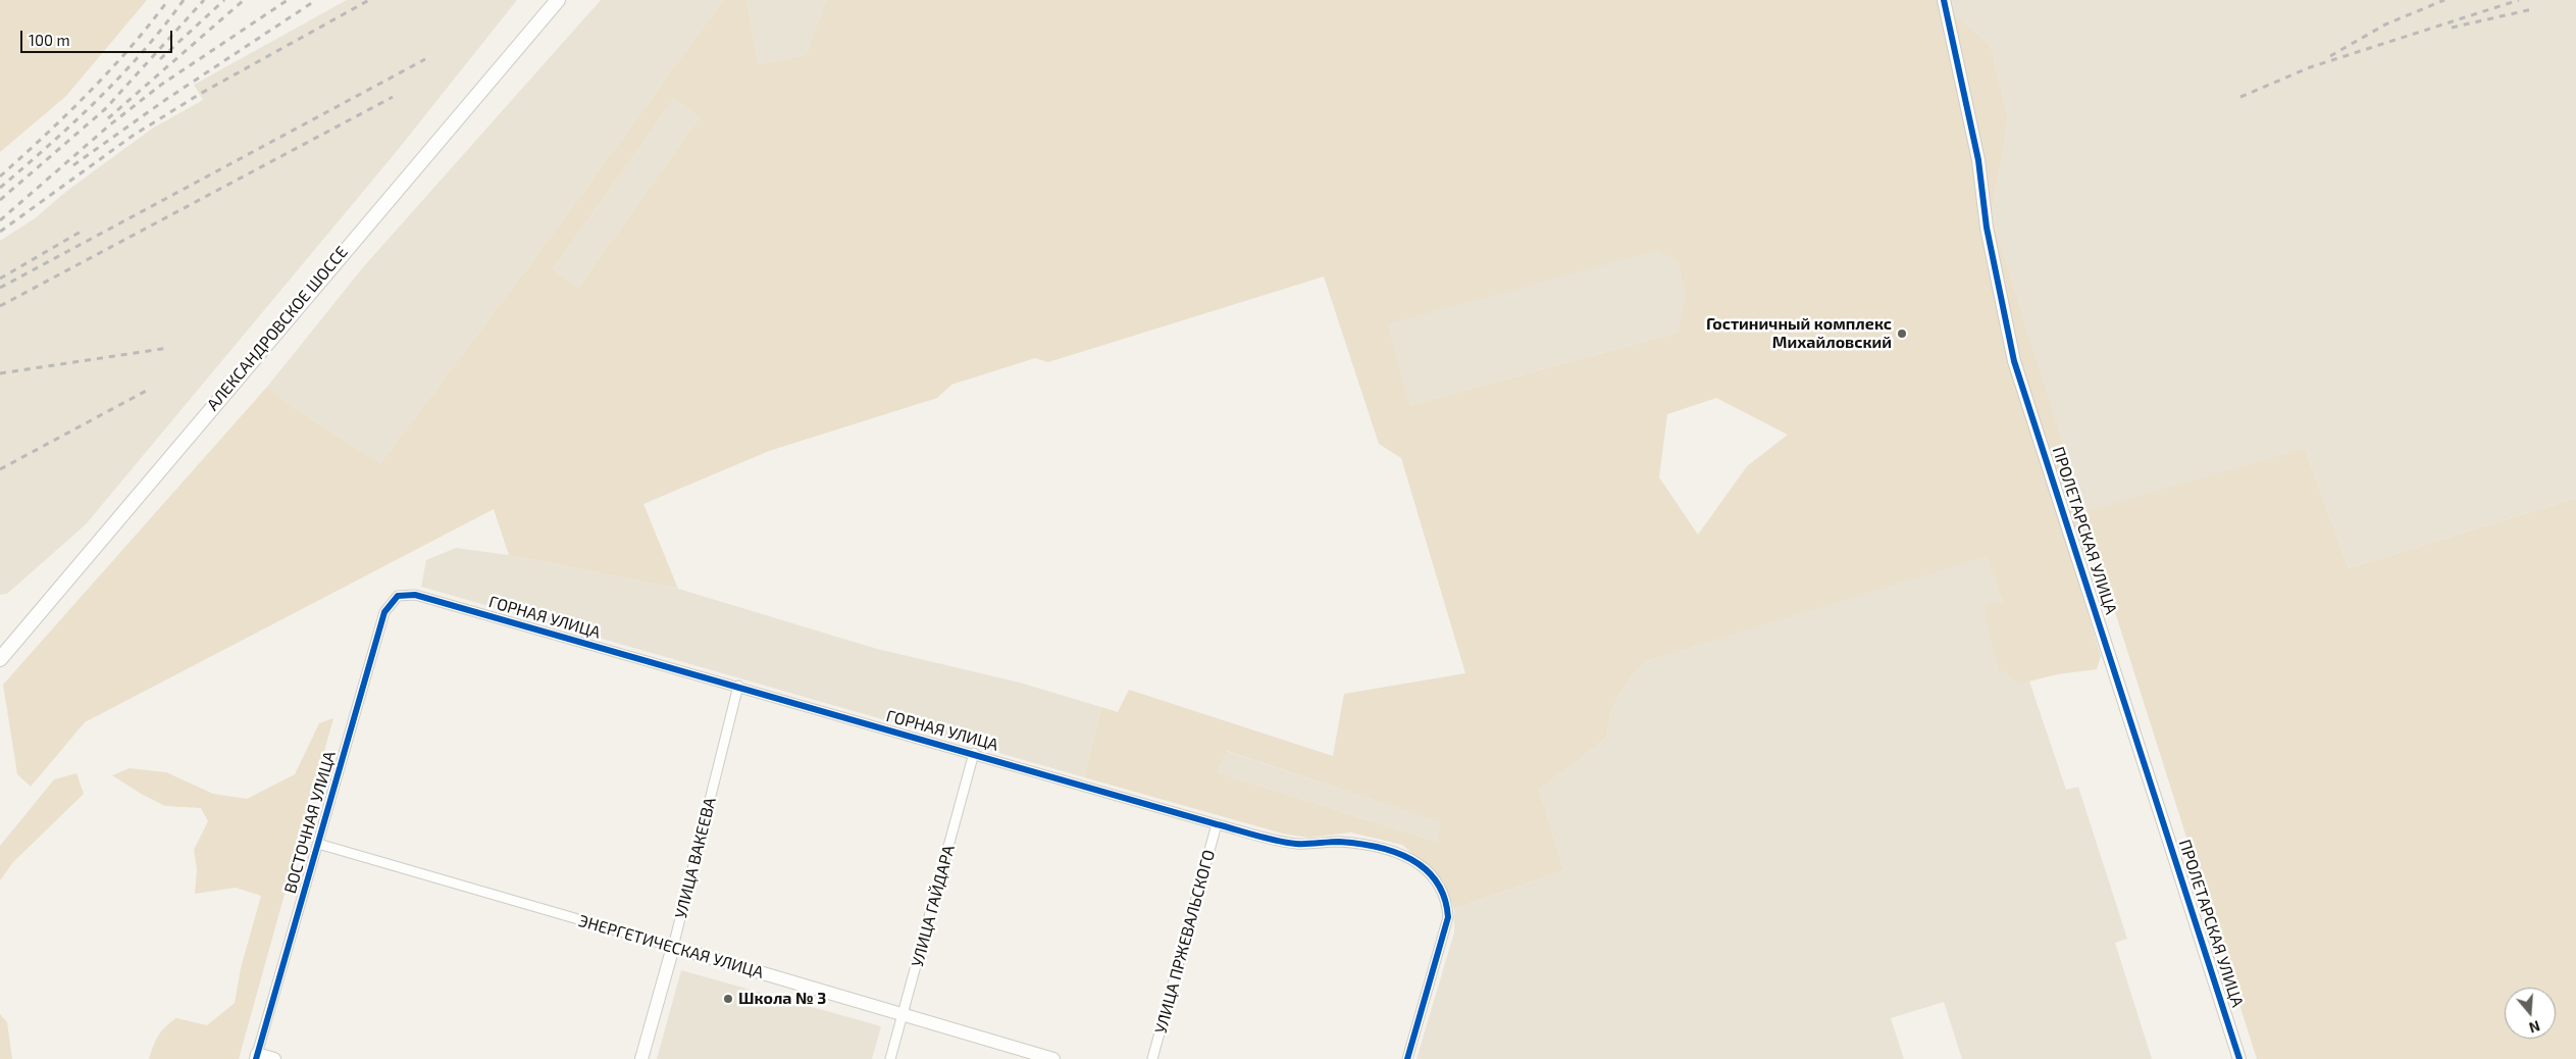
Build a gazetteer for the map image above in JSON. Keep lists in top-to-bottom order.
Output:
{
  "streets": {
    "main road": ["АЛЕКСАНДРОВСКОЕ ШОССЕ"],
    "street": [
      "ПРОЛЕТАРСКАЯ УЛИЦА",
      "ГОРНАЯ УЛИЦА",
      "ВОСТОЧНАЯ УЛИЦА",
      "УЛИЦА ВАКЕЕВА",
      "УЛИЦА ГАЙДАРА",
      "УЛИЦА ПРЖЕВАЛЬСКОГО",
      "ЭНЕРГЕТИЧЕСКАЯ УЛИЦА"
    ]
  },
  "crossings": [
    ["ГОРНАЯ УЛИЦА", "ВОСТОЧНАЯ УЛИЦА"],
    ["ГОРНАЯ УЛИЦА", "УЛИЦА ВАКЕЕВА"],
    ["ГОРНАЯ УЛИЦА", "УЛИЦА ГАЙДАРА"],
    ["ГОРНАЯ УЛИЦА", "УЛИЦА ПРЖЕВАЛЬСКОГО"],
    ["ВОСТОЧНАЯ УЛИЦА", "ЭНЕРГЕТИЧЕСКАЯ УЛИЦА"],
    ["УЛИЦА ВАКЕЕВА", "ЭНЕРГЕТИЧЕСКАЯ УЛИЦА"],
    ["УЛИЦА ГАЙДАРА", "ЭНЕРГЕТИЧЕСКАЯ УЛИЦА"]
  ],
  "places": ["Гостиничный комплекс Михайловский", "Школа № 3"],
  "scale_bar": "100 m",
  "north": "bottom"
}
